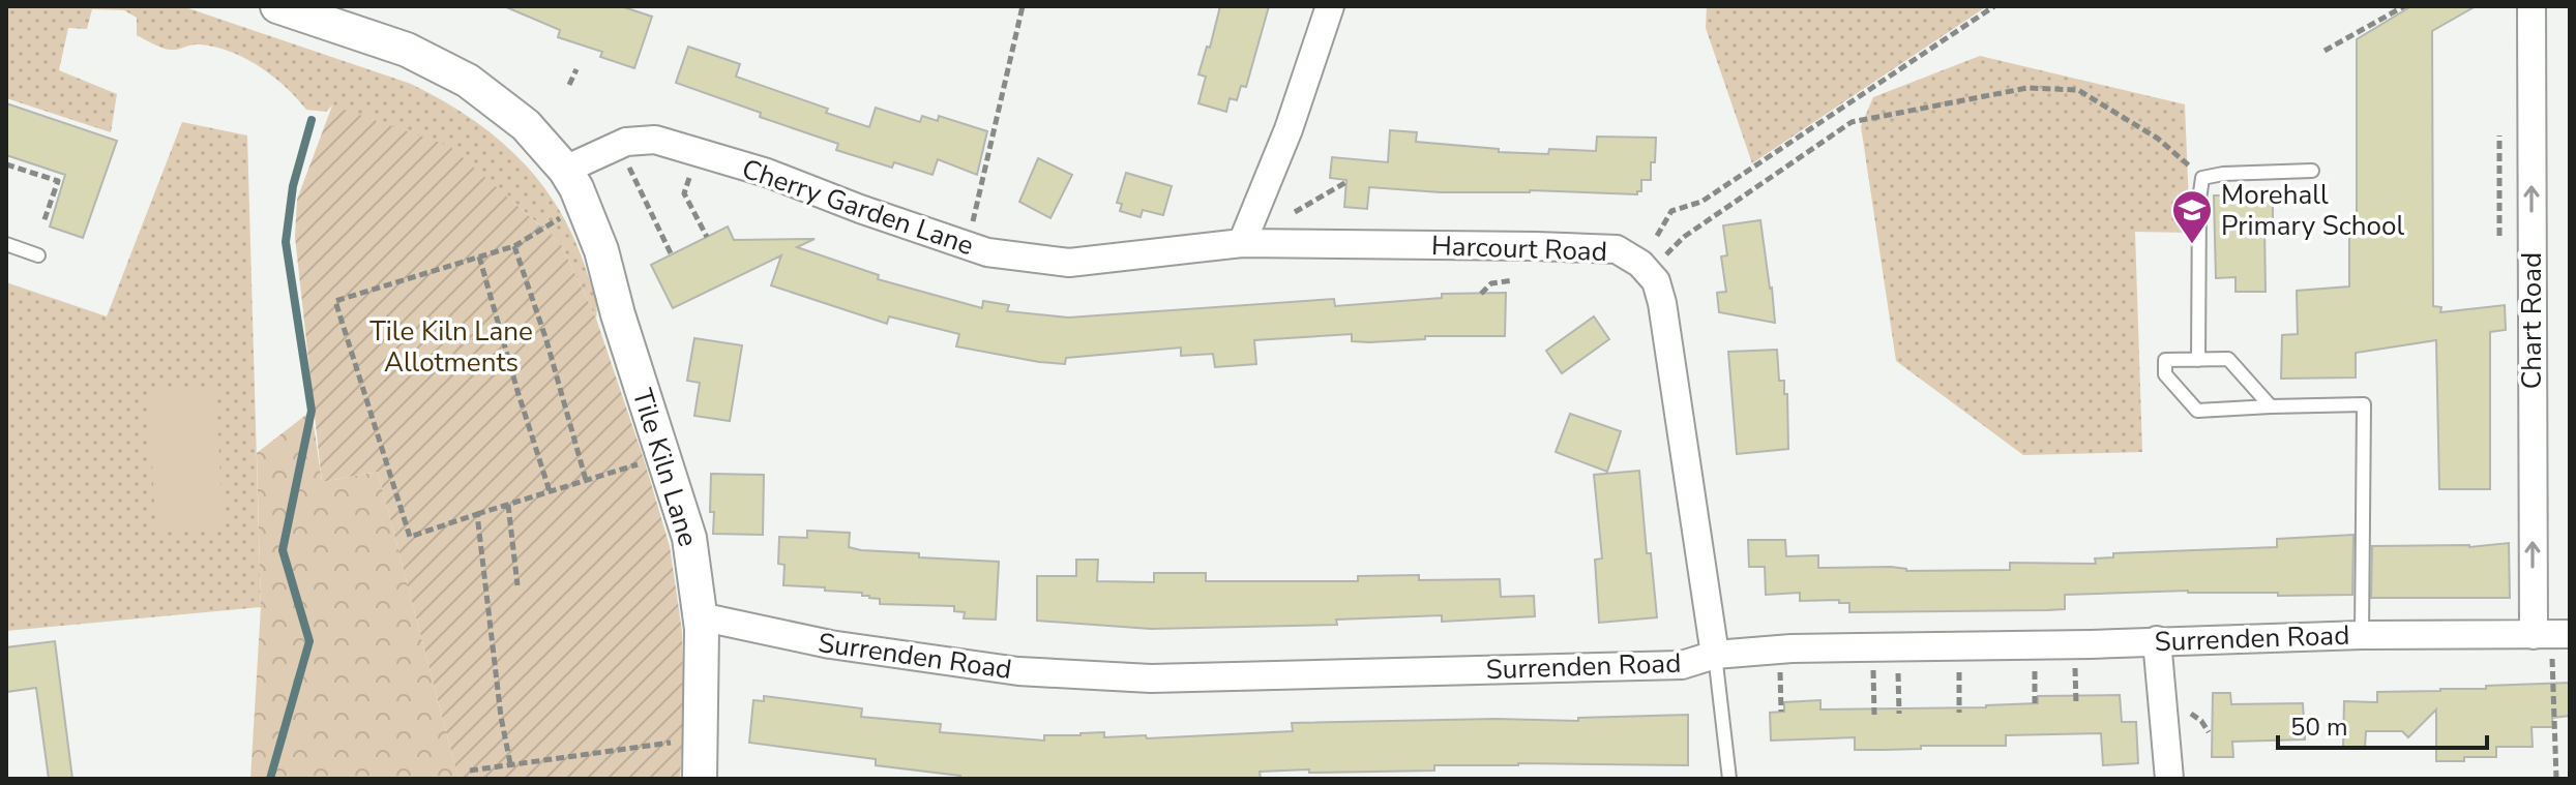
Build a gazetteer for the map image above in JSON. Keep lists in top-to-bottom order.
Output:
{
  "streets": {
    "street": [
      "Cherry Garden Lane",
      "Harcourt Road",
      "Chart Road",
      "Tile Kiln Lane",
      "Surrenden Road"
    ]
  },
  "crossings": [
    ["Cherry Garden Lane", "Harcourt Road"],
    ["Cherry Garden Lane", "Tile Kiln Lane"],
    ["Chart Road", "Surrenden Road"],
    ["Tile Kiln Lane", "Surrenden Road"]
  ],
  "one_way": ["Chart Road"],
  "parks": ["Tile Kiln Lane Allotments"],
  "places": {
    "school or university": ["Morehall Primary School"]
  },
  "scale_bar": "50 m"
}
